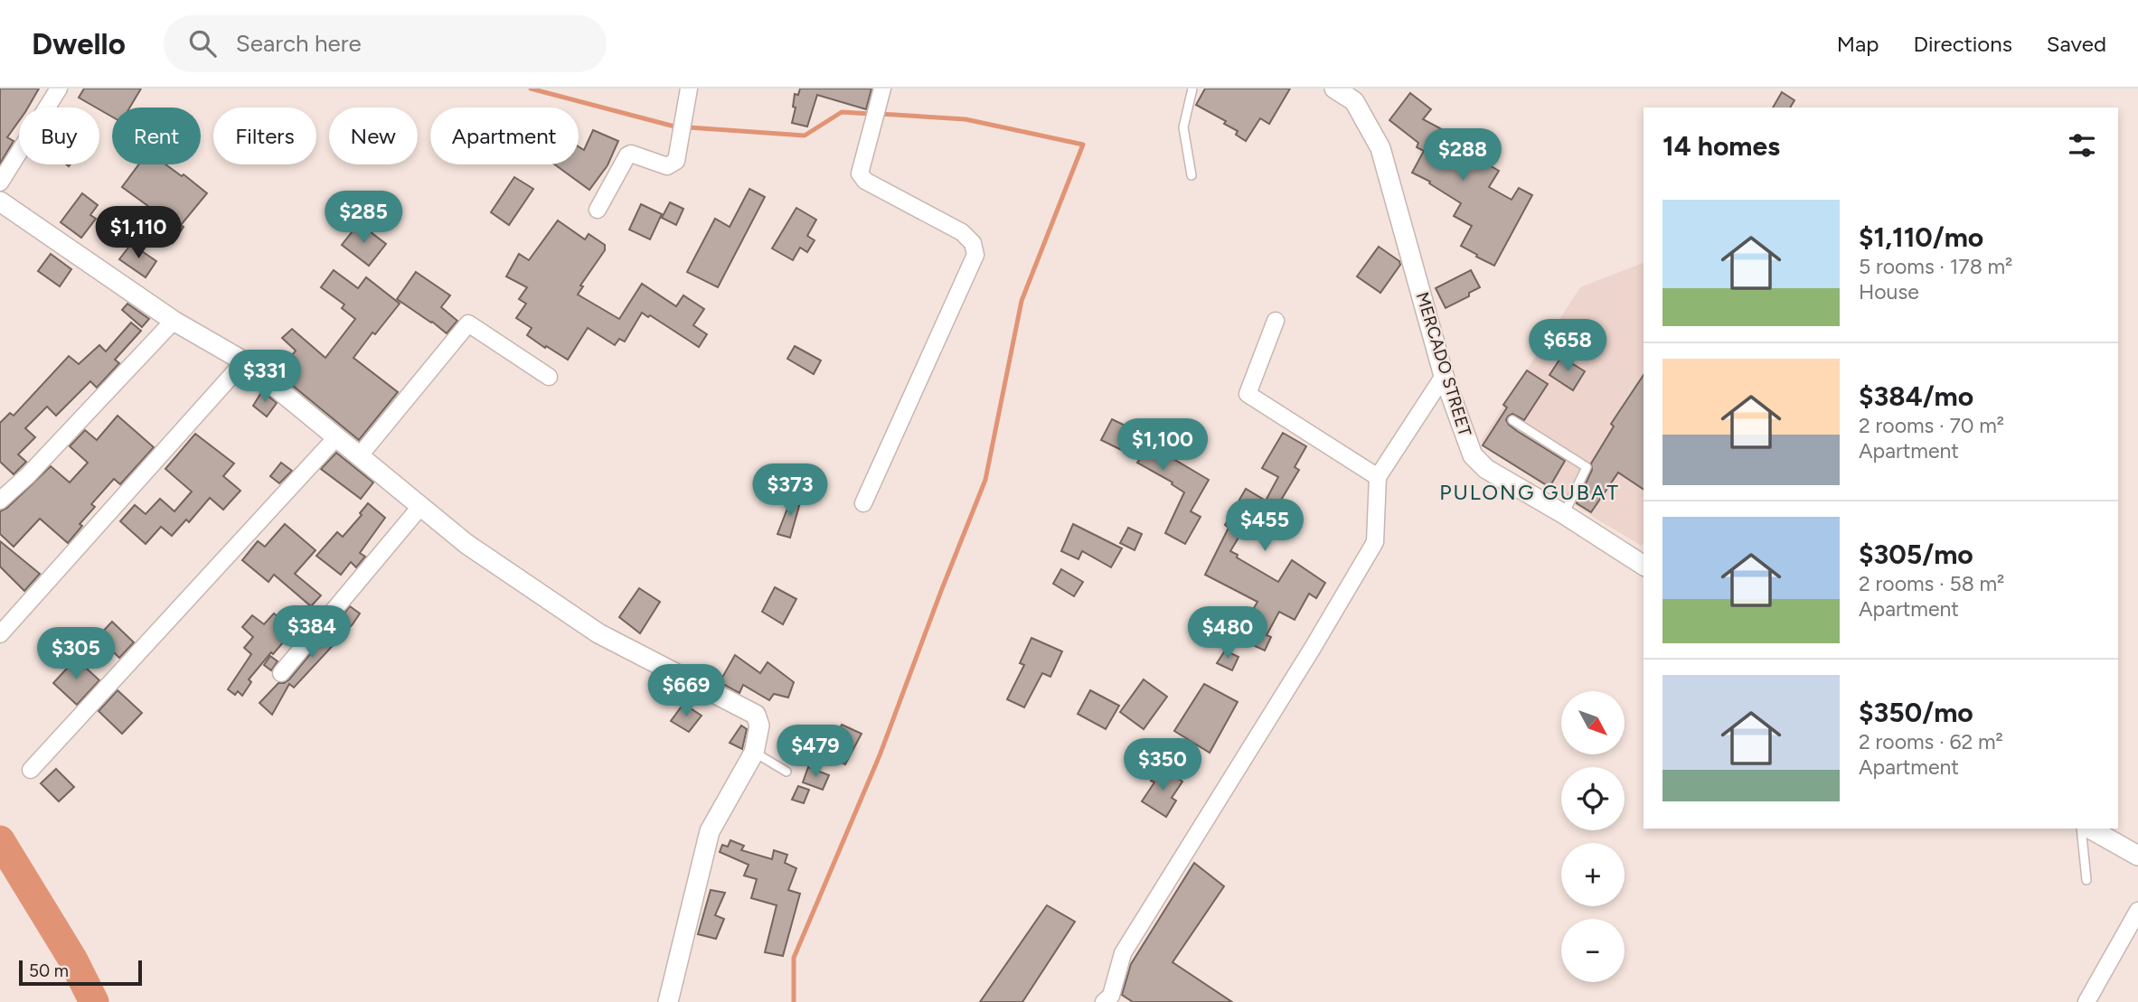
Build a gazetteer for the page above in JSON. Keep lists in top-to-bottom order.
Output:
{
  "streets": {
    "street": ["MERCADO STREET"]
  },
  "districts": ["PULONG GUBAT"],
  "scale_bar": "50 m",
  "north": "bottom right",
  "page": {
    "header": "Dwello",
    "search": "Search here",
    "nav": ["Map", "Directions", "Saved"],
    "chip": [
      "Buy",
      "Rent",
      "Filters",
      "New",
      "Apartment"
    ],
    "heading": "14 homes",
    "price": [
      "$288",
      "$285",
      "$1,110",
      "$658",
      "$331",
      "$1,100",
      "$373",
      "$455",
      "$384",
      "$480",
      "$305",
      "$669",
      "$479",
      "$350"
    ],
    "list": [
      {
        "name": "$1,110/mo",
        "note": "5 rooms · 178 m² · House"
      },
      {
        "name": "$384/mo",
        "note": "2 rooms · 70 m² · Apartment"
      },
      {
        "name": "$305/mo",
        "note": "2 rooms · 58 m² · Apartment"
      },
      {
        "name": "$350/mo",
        "note": "2 rooms · 62 m² · Apartment"
      }
    ],
    "map_buttons": ["+", "−"],
    "scale": "50 m"
  }
}
